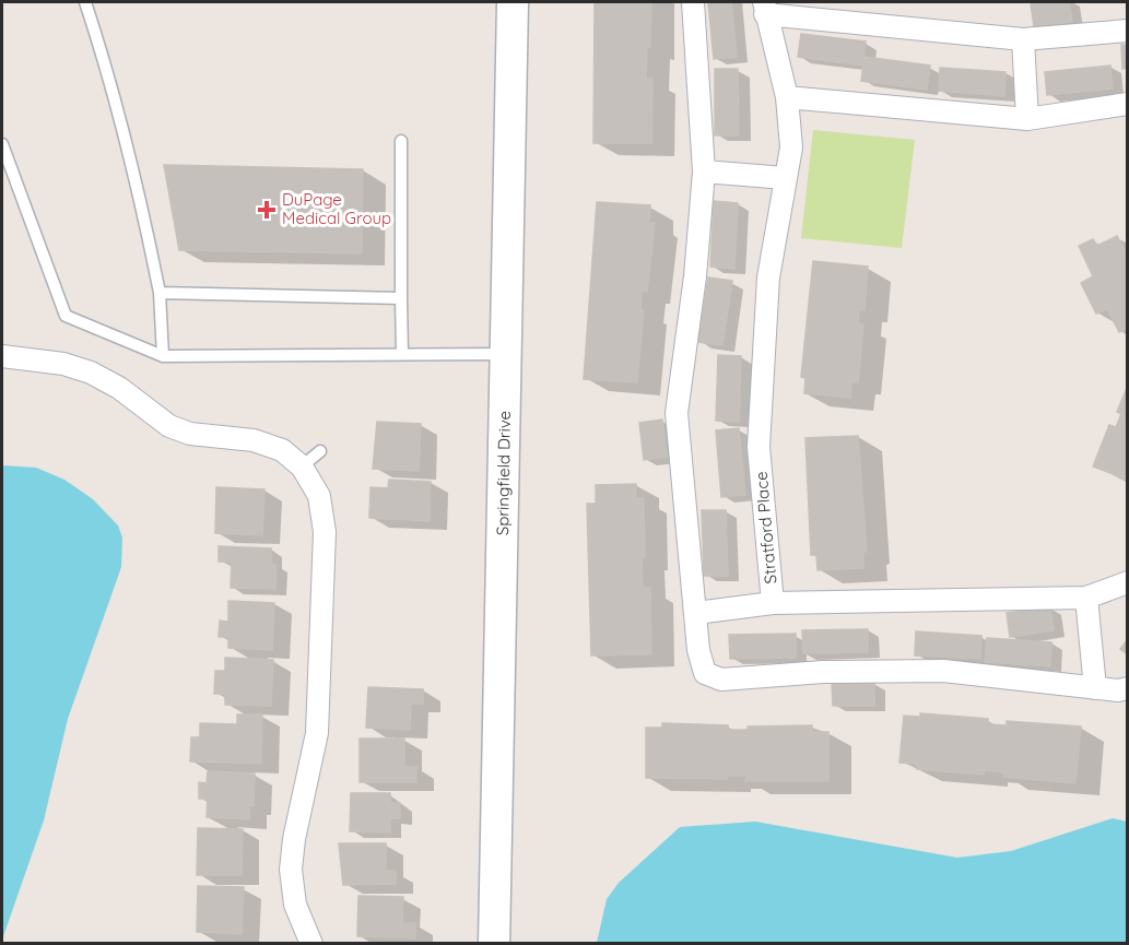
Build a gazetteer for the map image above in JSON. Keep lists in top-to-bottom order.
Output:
{
  "streets": {
    "street": ["Springfield Drive", "Stratford Place"]
  },
  "places": {
    "health": ["DuPage Medical Group"]
  }
}
